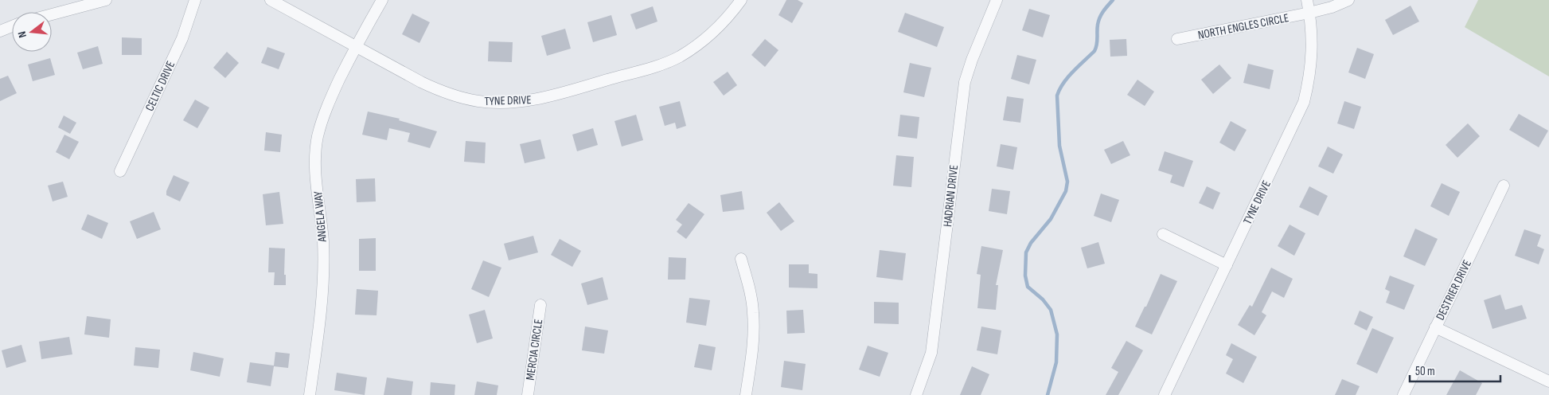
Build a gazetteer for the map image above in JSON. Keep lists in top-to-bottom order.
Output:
{
  "streets": {
    "street": [
      "NORTH ENGLES CIRCLE",
      "CELTIC DRIVE",
      "TYNE DRIVE",
      "HADRIAN DRIVE",
      "ANGELA WAY",
      "DESTRIER DRIVE",
      "MERCIA CIRCLE"
    ]
  },
  "crossings": [
    ["NORTH ENGLES CIRCLE", "TYNE DRIVE"],
    ["TYNE DRIVE", "ANGELA WAY"]
  ],
  "scale_bar": "50 m",
  "north": "left"
}
